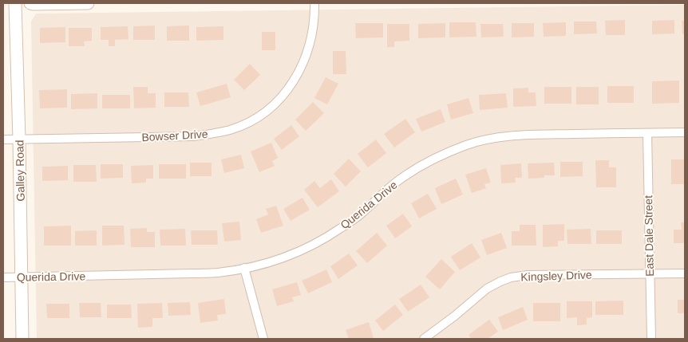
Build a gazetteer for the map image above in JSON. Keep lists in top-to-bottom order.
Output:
{
  "streets": {
    "main road": ["Galley Road"],
    "street": [
      "Bowser Drive",
      "Querida Drive",
      "East Dale Street",
      "Kingsley Drive"
    ]
  },
  "crossings": [
    ["Bowser Drive", "Galley Road"],
    ["Galley Road", "Querida Drive"],
    ["Querida Drive", "East Dale Street"],
    ["East Dale Street", "Kingsley Drive"]
  ]
}
